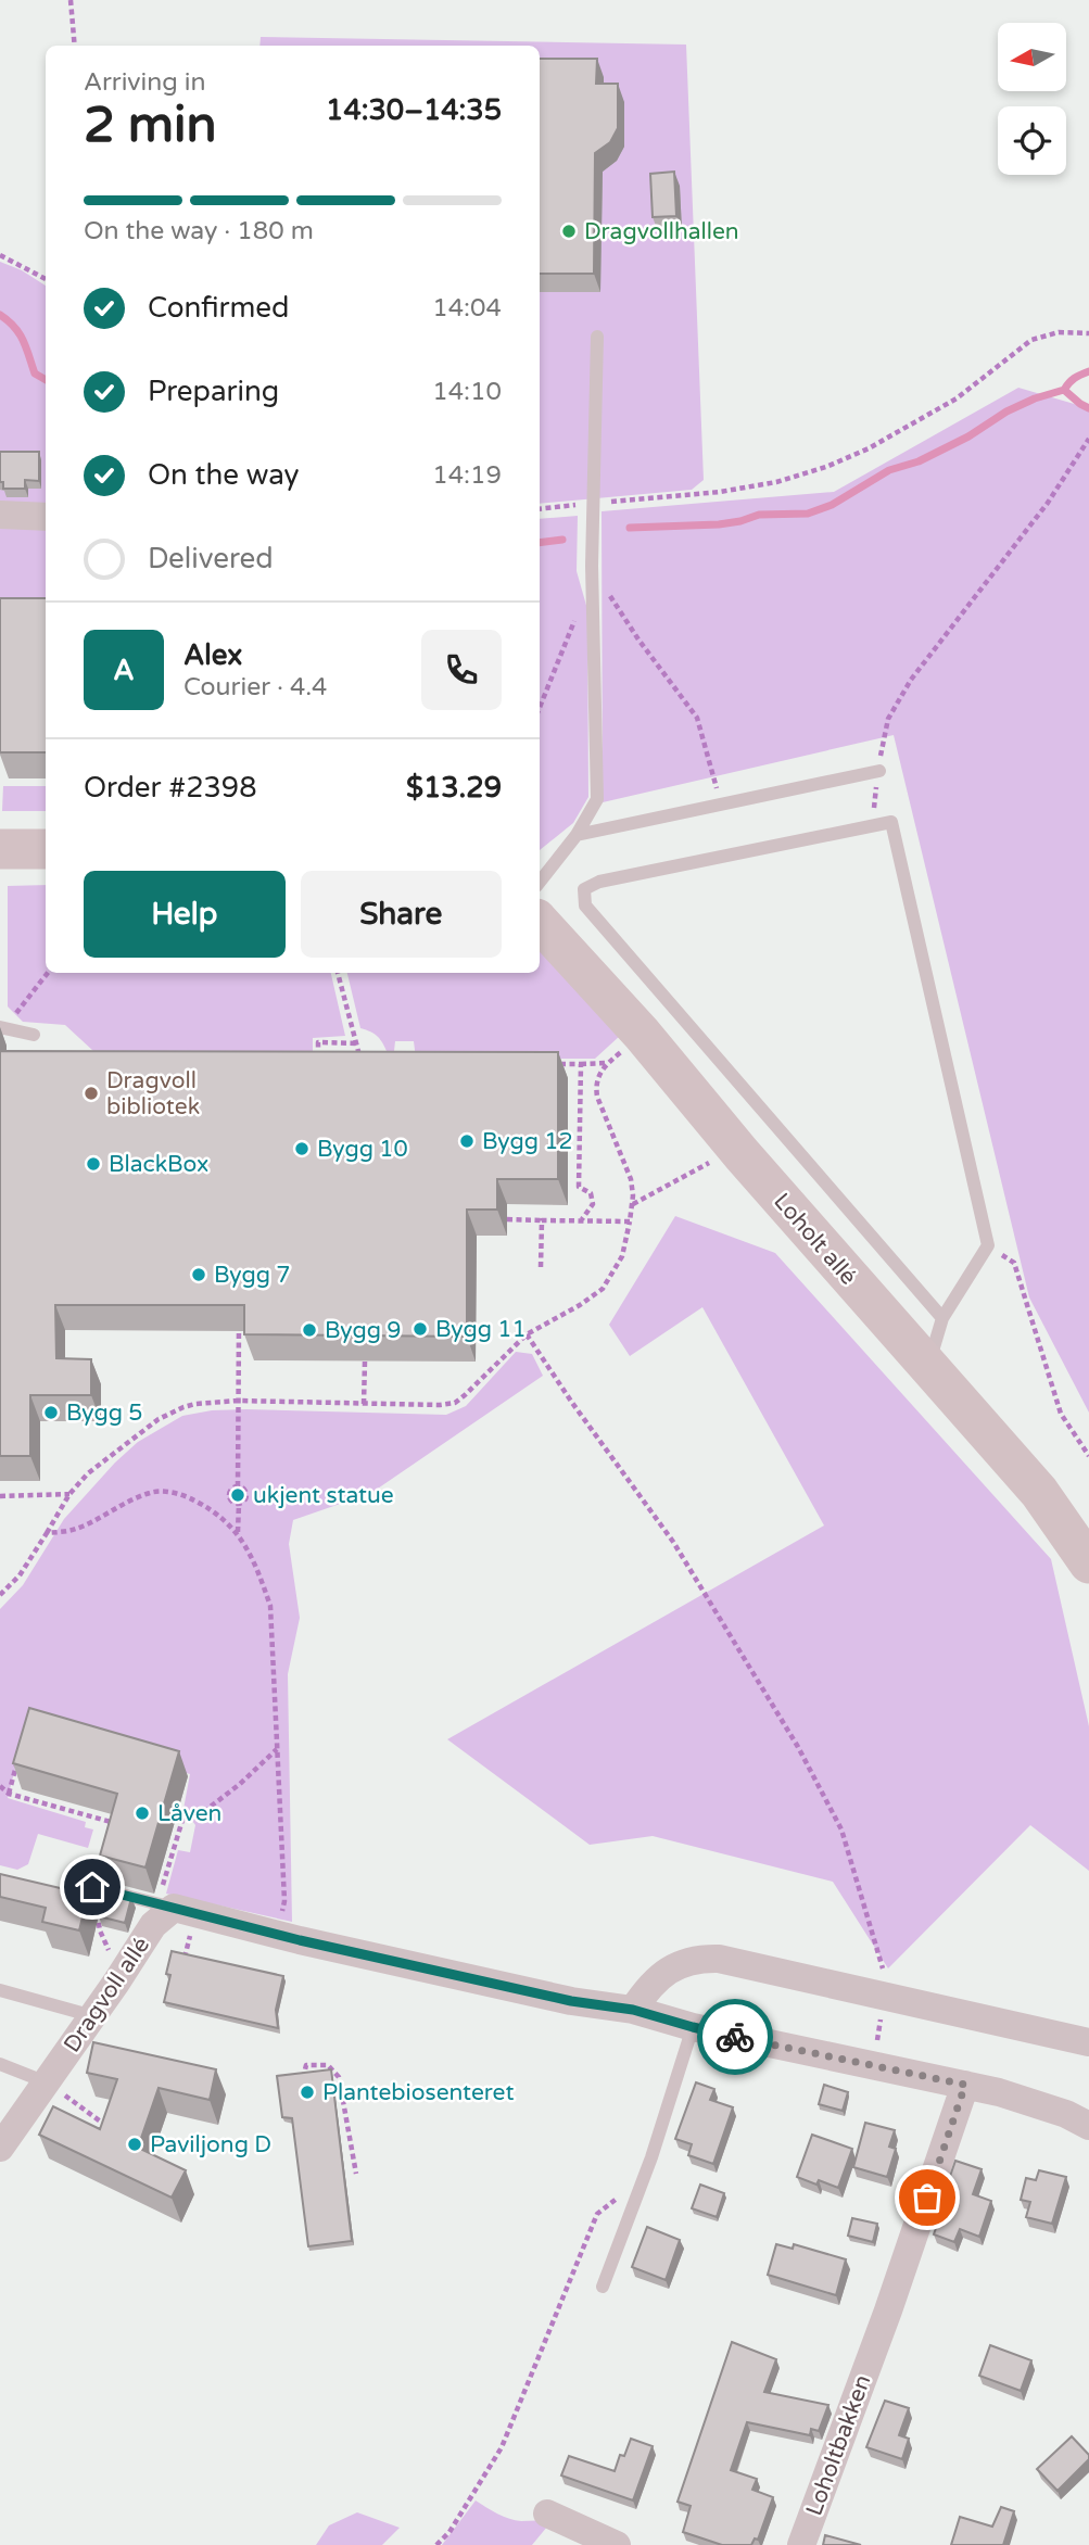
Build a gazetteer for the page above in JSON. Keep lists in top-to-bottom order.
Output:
{
  "streets": {
    "street": ["Loholt allé", "Dragvoll allé", "Loholtbakken"]
  },
  "places": [
    "Dragvollhallen",
    "Dragvoll bibliotek",
    "Bygg 12",
    "Bygg 10",
    "BlackBox",
    "Bygg 7",
    "Bygg 11",
    "Bygg 9",
    "Bygg 5",
    "ukjent statue",
    "Låven",
    "Plantebiosenteret",
    "Paviljong D"
  ],
  "north": "left",
  "page": {
    "heading": ["2 min", "Arriving in", "14:30–14:35"],
    "panel": [
      "Alex",
      "Courier · 4.4",
      "Order #2398",
      "$13.29"
    ],
    "bar": "On the way · 180 m",
    "list": [
      ["Confirmed", "14:04"],
      ["Preparing", "14:10"],
      ["On the way", "14:19"],
      "Delivered"
    ],
    "round": "A",
    "buttons": ["Help", "Share"]
  }
}
